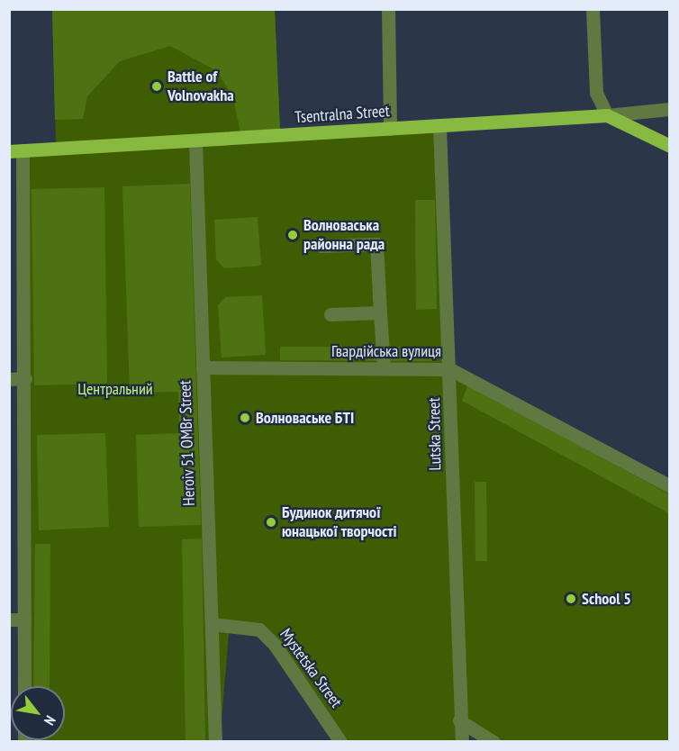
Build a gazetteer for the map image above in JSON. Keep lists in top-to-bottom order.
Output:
{
  "streets": {
    "main road": ["Tsentralna Street"],
    "street": [
      "Гвардійська вулиця",
      "Lutska Street",
      "Heroiv 51 OMBr Street",
      "Mystetska Street"
    ]
  },
  "crossings": [
    ["Tsentralna Street", "Lutska Street"],
    ["Tsentralna Street", "Heroiv 51 OMBr Street"],
    ["Гвардійська вулиця", "Lutska Street"],
    ["Гвардійська вулиця", "Heroiv 51 OMBr Street"],
    ["Heroiv 51 OMBr Street", "Mystetska Street"]
  ],
  "parks": ["Центральний"],
  "places": [
    "Battle of Volnovakha",
    "Волноваська районна рада",
    "Волноваське БТІ",
    "Будинок дитячої юнацької творчості",
    "School 5"
  ],
  "north": "bottom right"
}
